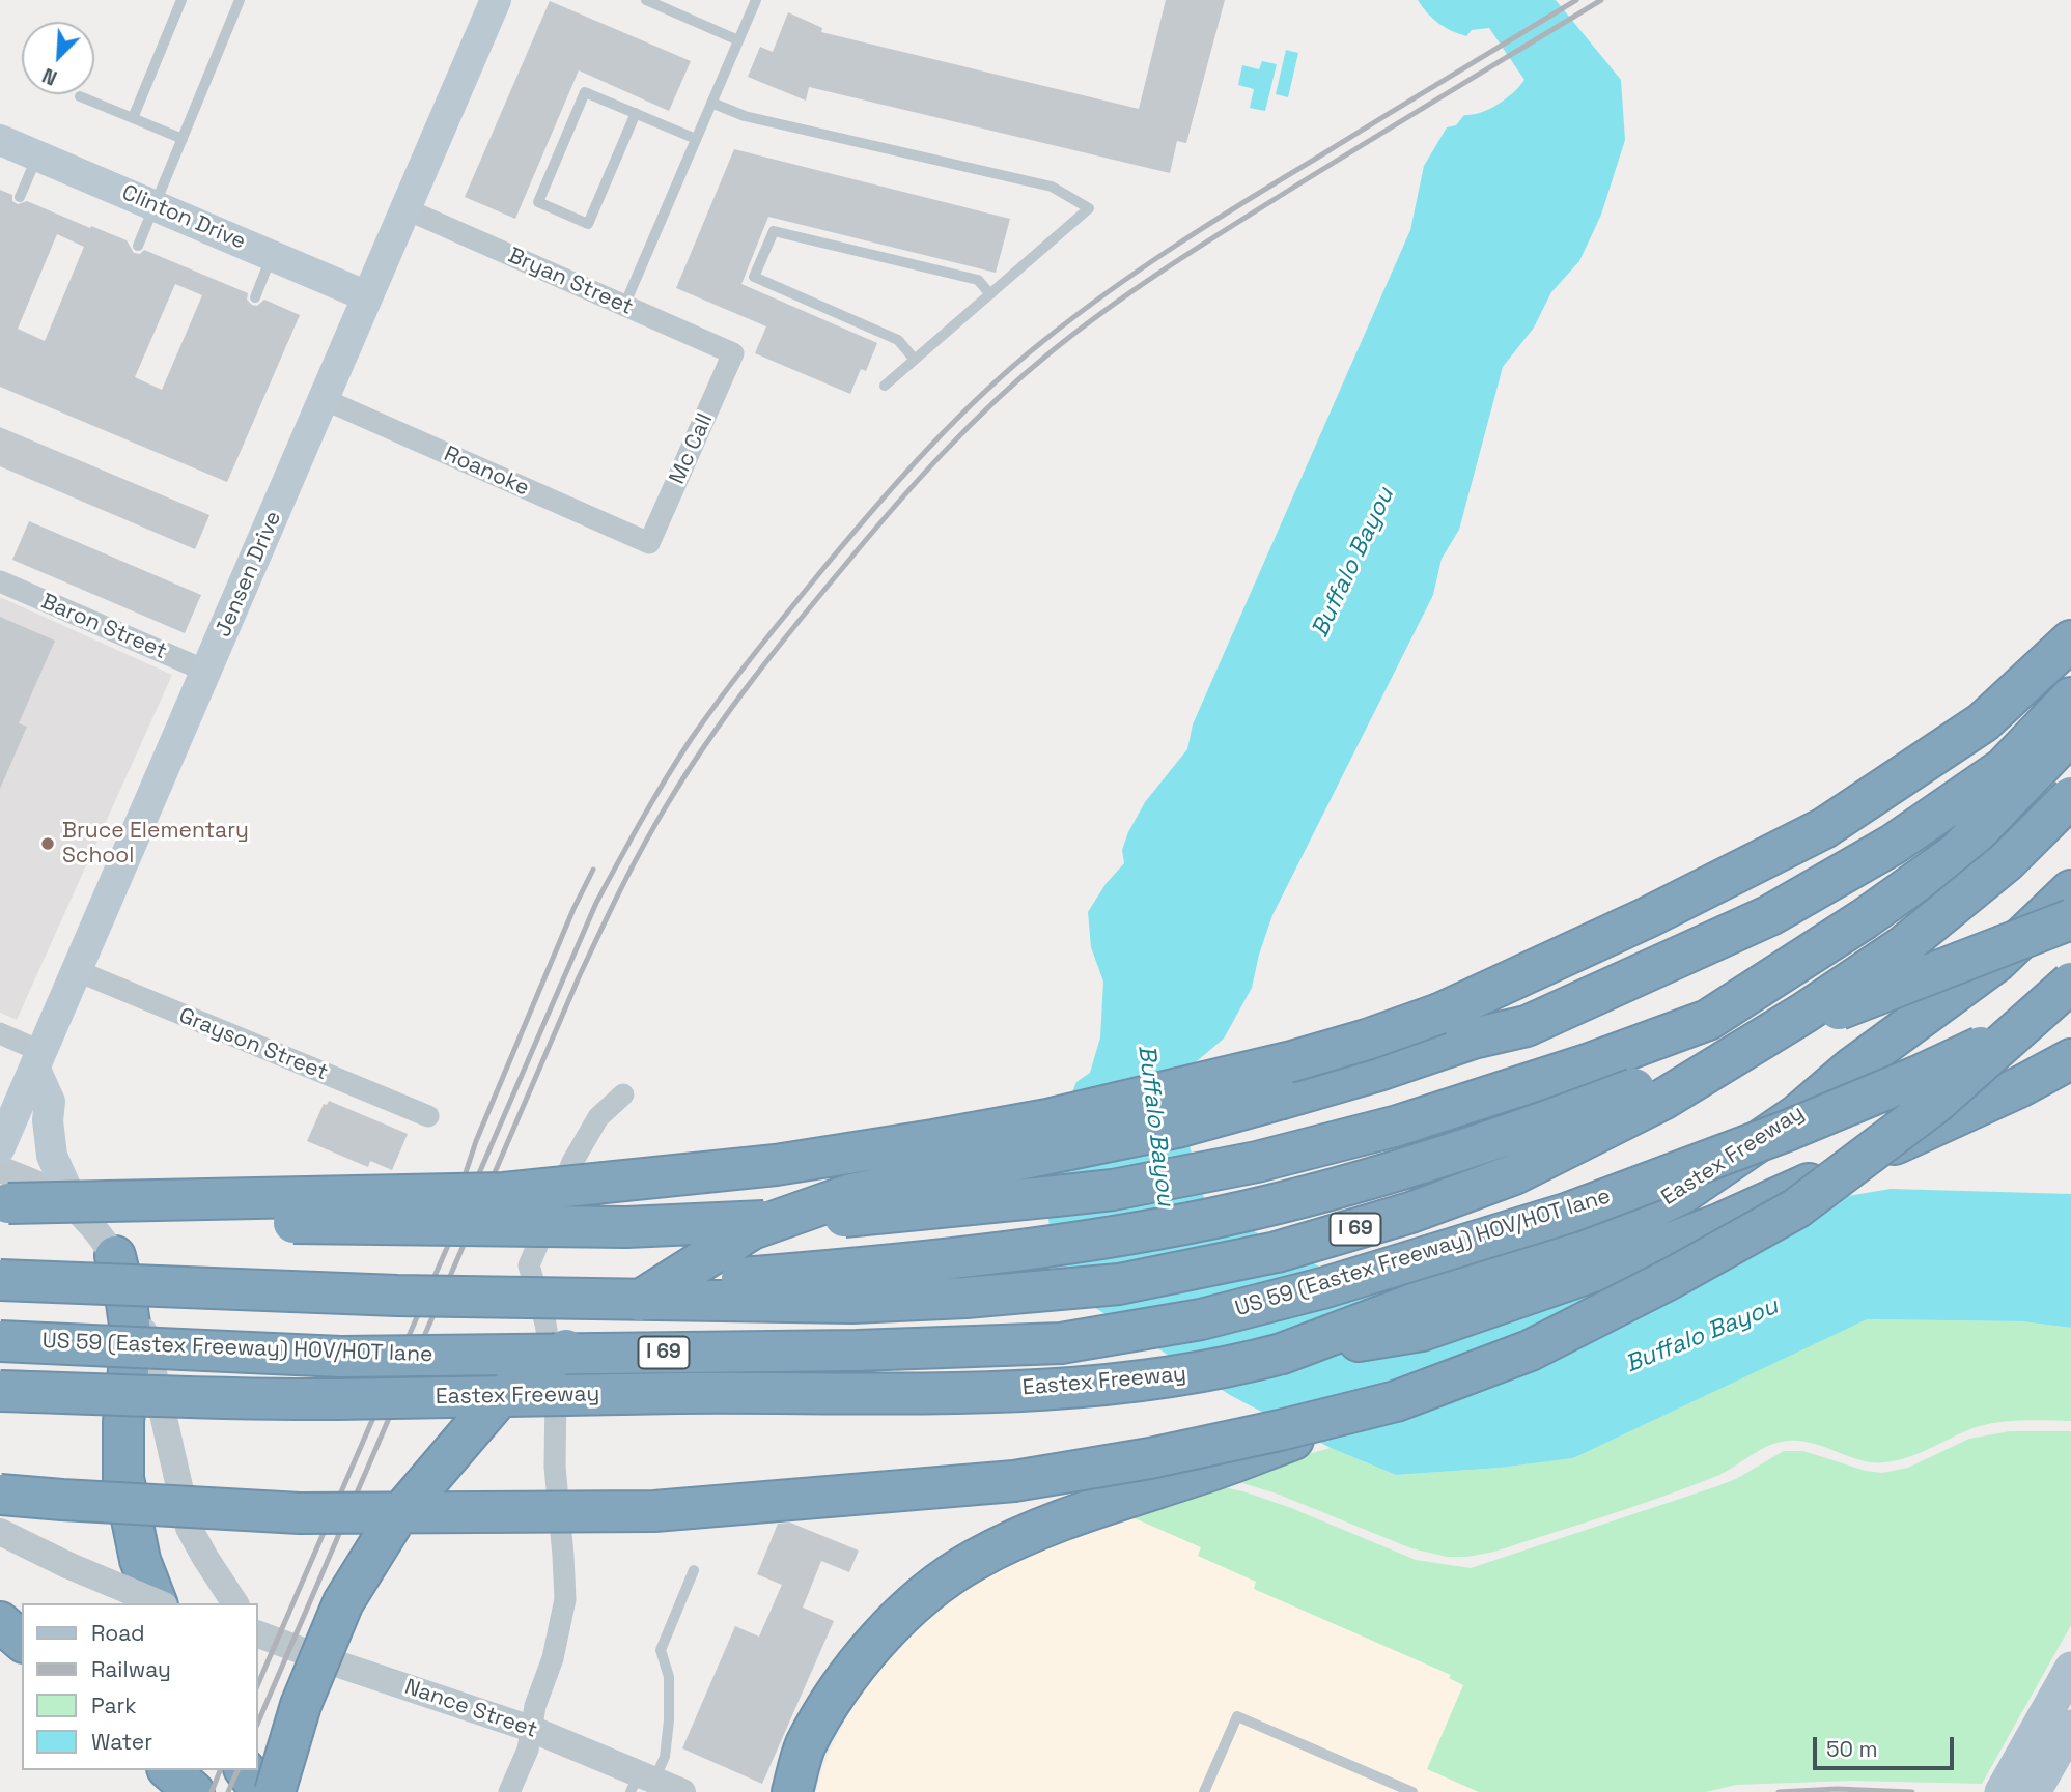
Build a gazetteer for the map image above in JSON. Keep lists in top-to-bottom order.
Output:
{
  "streets": {
    "highway": ["Eastex Freeway", "I 69", "US 59 (Eastex Freeway) HOV/HOT lane"],
    "main road": ["Clinton Drive", "Jensen Drive"],
    "street": [
      "Bryan Street",
      "Mc Call",
      "Roanoke",
      "Baron Street",
      "Grayson Street",
      "Nance Street"
    ]
  },
  "crossings": [
    ["Clinton Drive", "Jensen Drive"],
    ["Bryan Street", "Mc Call"],
    ["Bryan Street", "Jensen Drive"],
    ["Mc Call", "Roanoke"],
    ["Roanoke", "Jensen Drive"],
    ["Jensen Drive", "Baron Street"],
    ["Jensen Drive", "Grayson Street"]
  ],
  "water": ["Buffalo Bayou"],
  "places": ["Bruce Elementary School"],
  "legend": [
    "Road",
    "Railway",
    "Park",
    "Water"
  ],
  "scale_bar": "50 m",
  "north": "bottom left"
}
